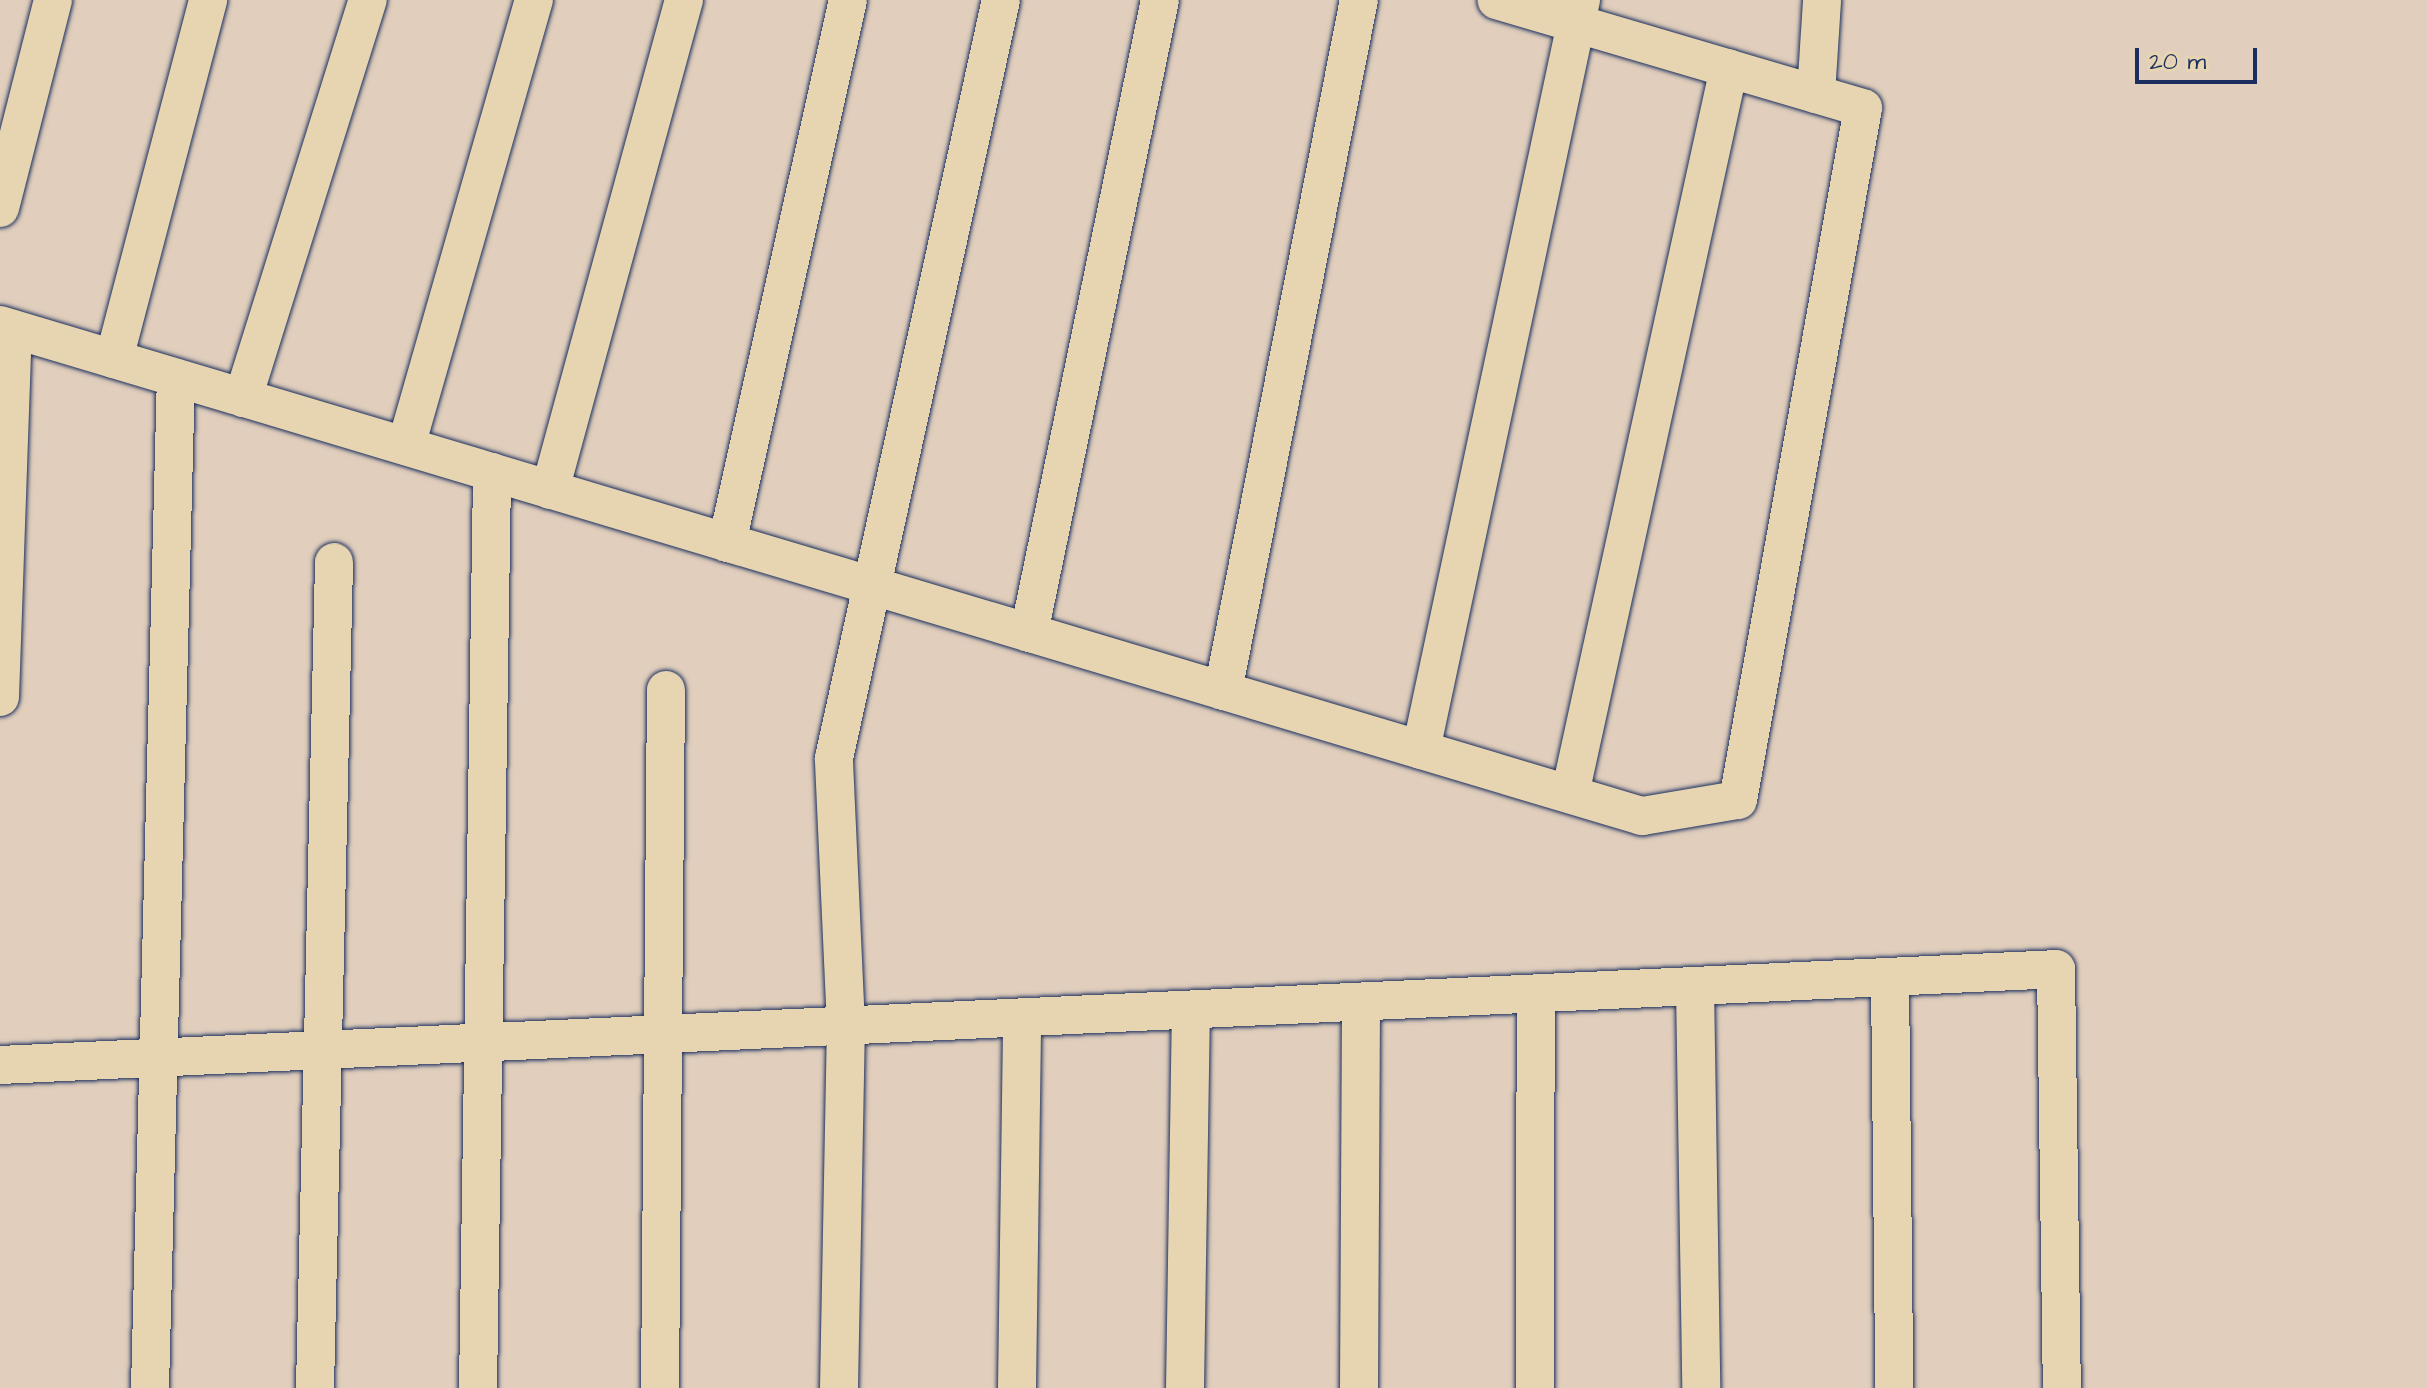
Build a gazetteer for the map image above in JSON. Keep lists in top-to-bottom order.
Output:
{
  "scale_bar": "20 m"
}
